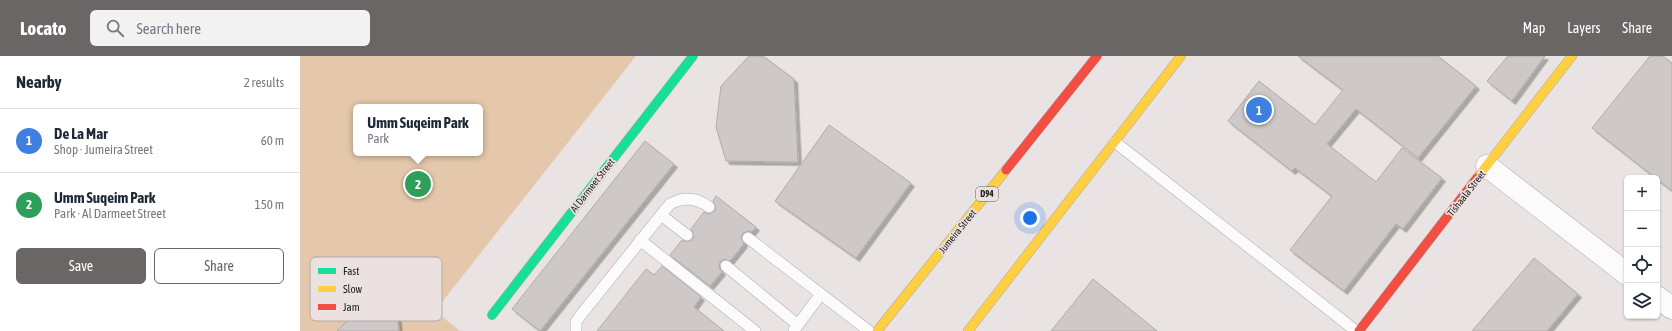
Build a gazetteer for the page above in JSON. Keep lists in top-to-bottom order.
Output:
{
  "streets": {
    "main road": [
      "Al Darmeet Street",
      "Tishaala Street",
      "D94",
      "Jumeira Street"
    ]
  },
  "legend": ["Fast", "Slow", "Jam"],
  "page": {
    "header": "Locato",
    "search": "Search here",
    "nav": ["Map", "Layers", "Share"],
    "heading": ["Nearby", "2 results"],
    "pins": ["1", "2"],
    "popup": ["Umm Suqeim Park", "Park"],
    "list": [
      {
        "mark": "1",
        "name": "De La Mar",
        "note": "Shop · Jumeira Street",
        "value": "60 m"
      },
      {
        "mark": "2",
        "name": "Umm Suqeim Park",
        "note": "Park · Al Darmeet Street",
        "value": "150 m"
      }
    ],
    "map_buttons": ["+", "−"],
    "buttons": ["Save", "Share"]
  }
}
